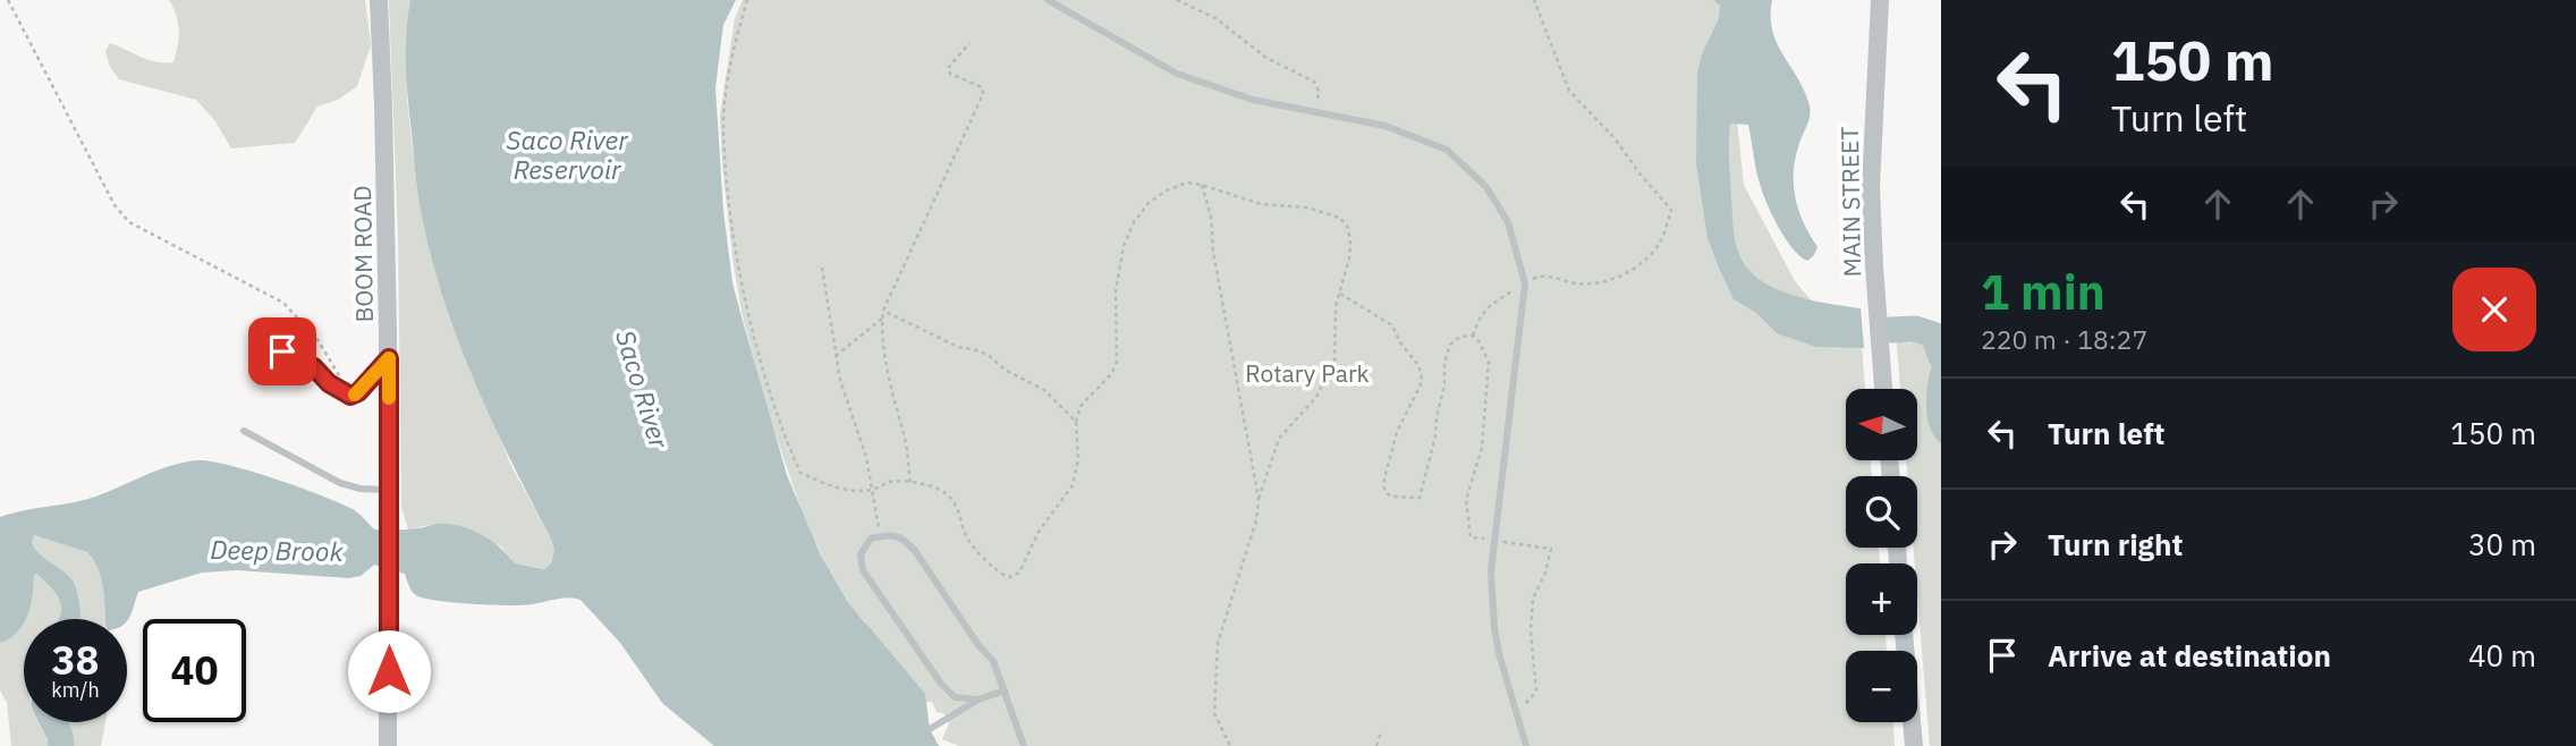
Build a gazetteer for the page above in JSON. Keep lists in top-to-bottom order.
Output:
{
  "streets": {
    "street": ["MAIN STREET", "BOOM ROAD"]
  },
  "water": ["Saco River Reservoir", "Saco River", "Deep Brook"],
  "parks": ["Rotary Park"],
  "north": "left",
  "page": {
    "turn": ["150 m", "Turn left"],
    "heading": ["1 min", "220 m · 18:27"],
    "list": [
      {
        "name": "Turn left",
        "value": "150 m"
      },
      {
        "name": "Turn right",
        "value": "30 m"
      },
      {
        "name": "Arrive at destination",
        "value": "40 m"
      }
    ],
    "map_buttons": ["+", "−"],
    "speed": "38 km/h",
    "limit": "40"
  }
}
